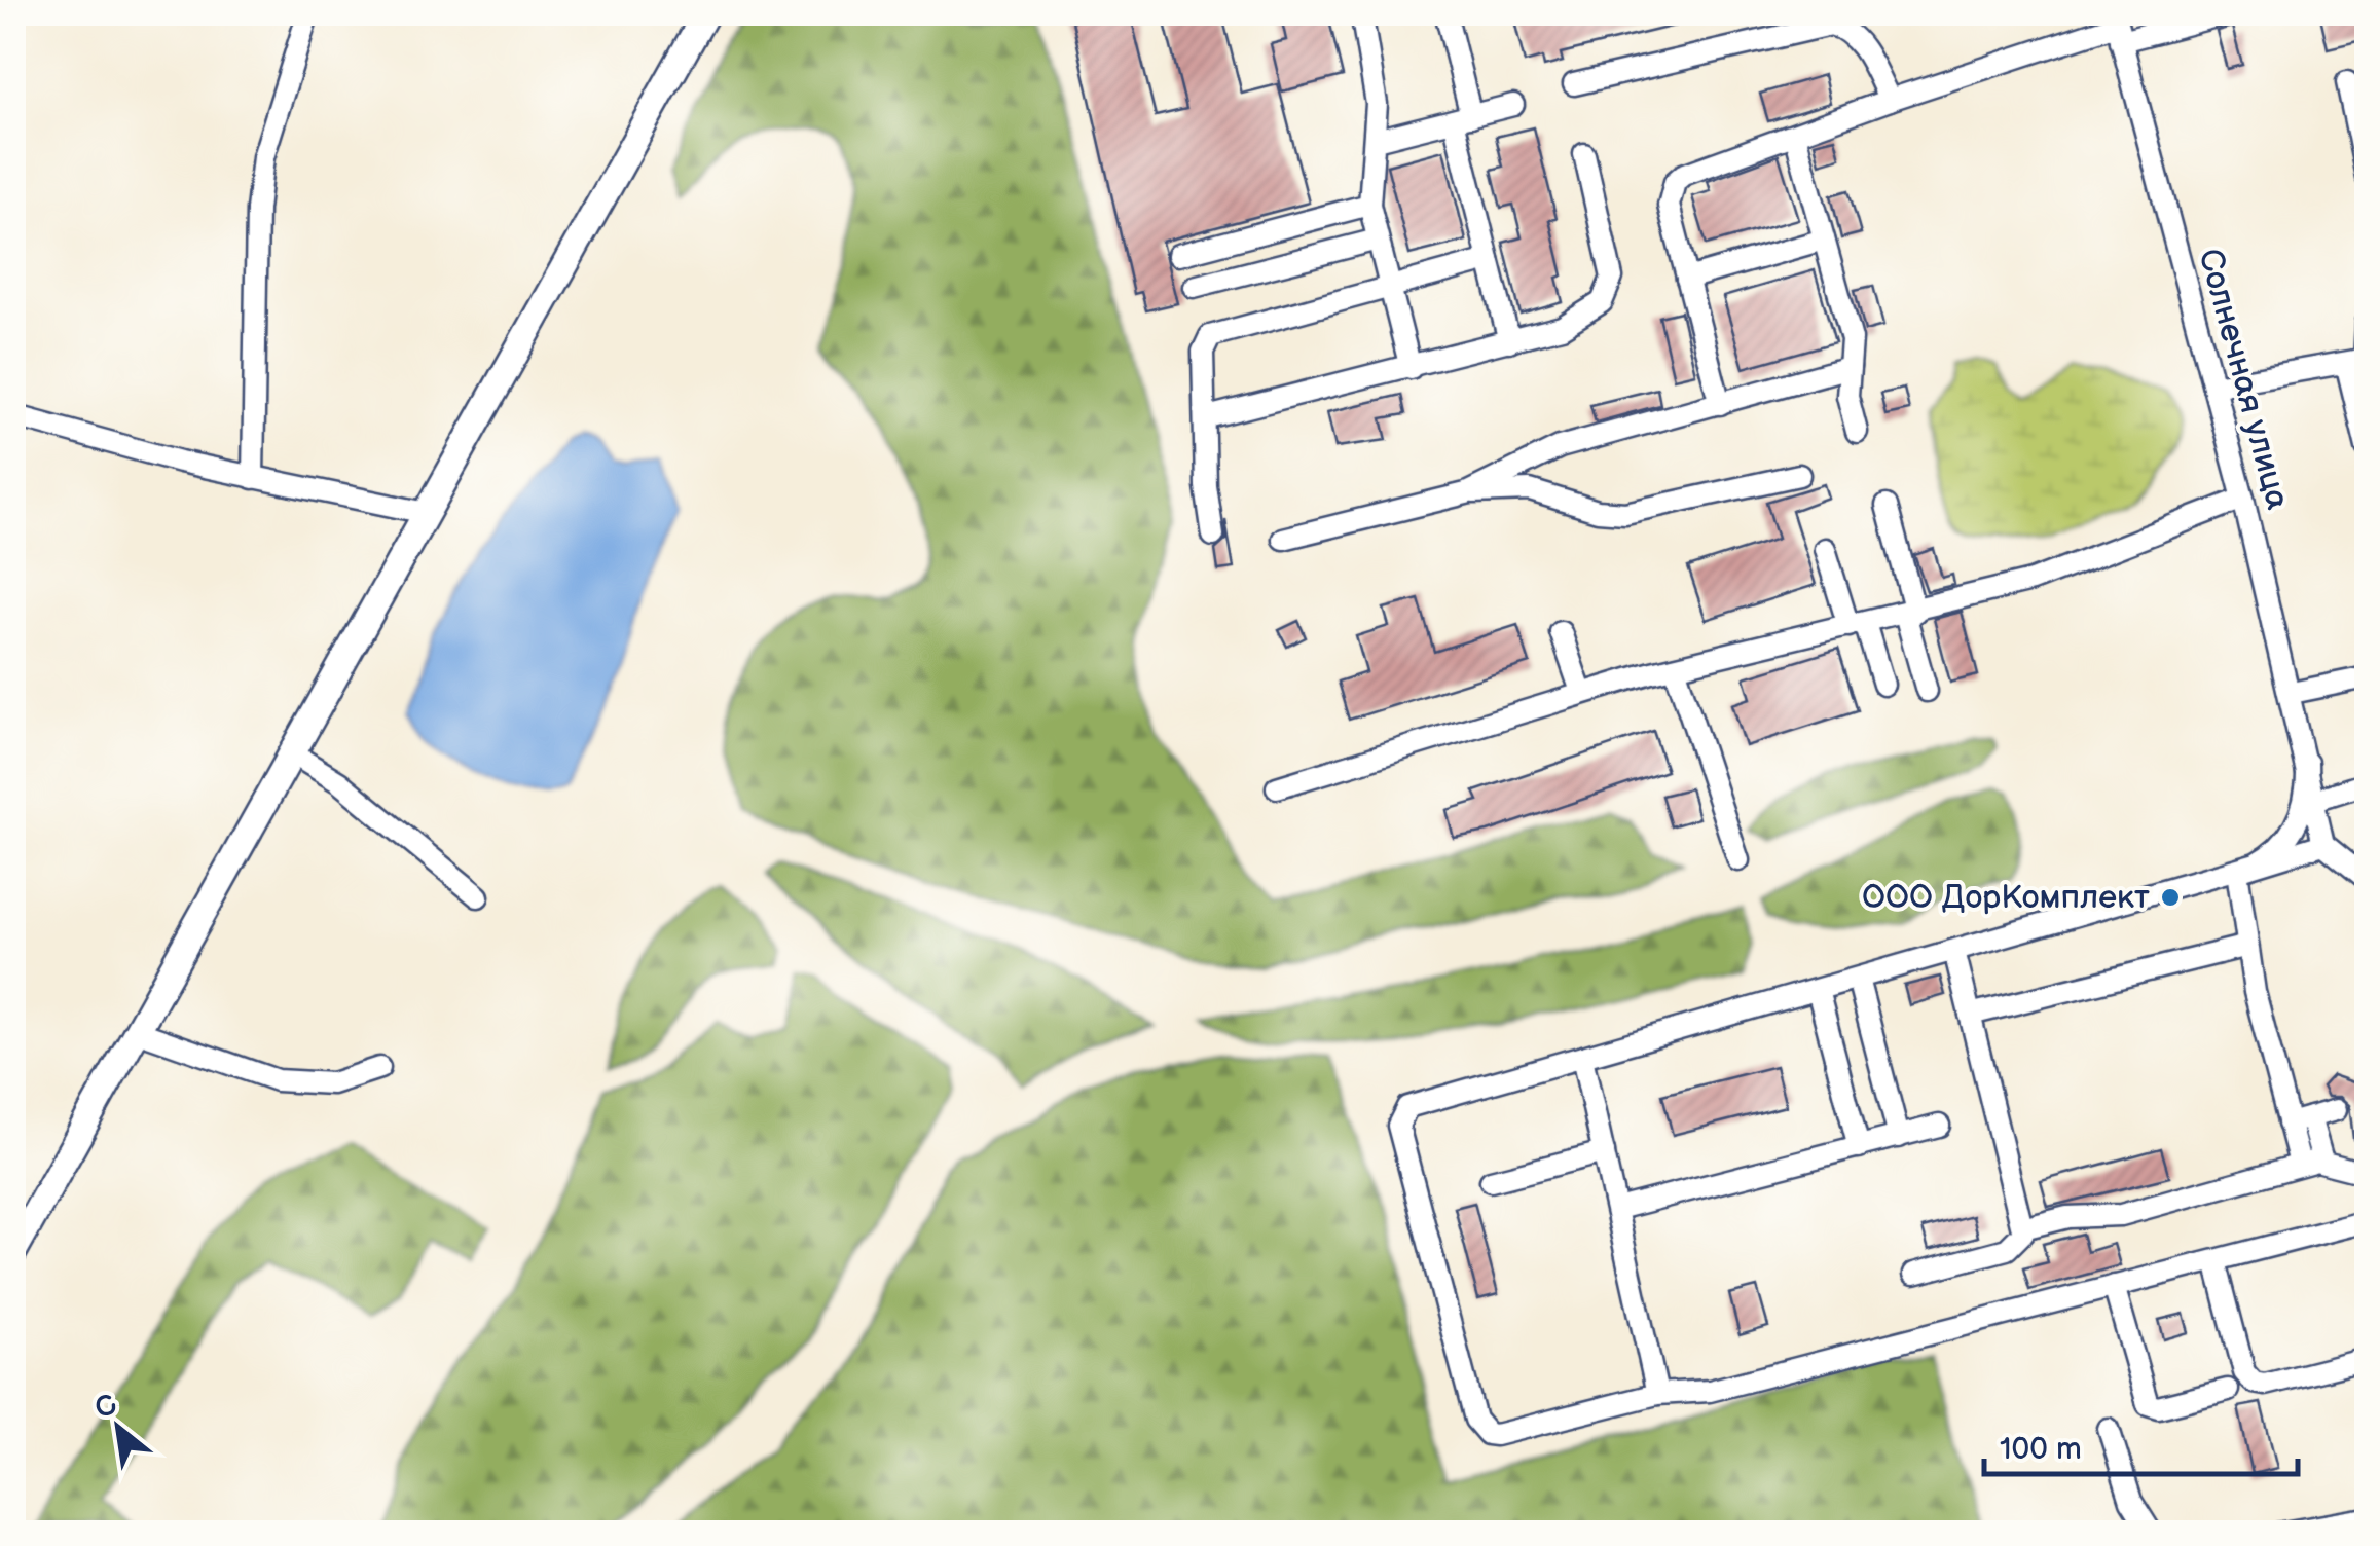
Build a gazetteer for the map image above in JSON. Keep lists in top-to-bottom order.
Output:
{
  "streets": {
    "street": ["Солнечная улица"]
  },
  "places": ["ООО ДорКомплект"],
  "scale_bar": "100 m",
  "north": "top left"
}
